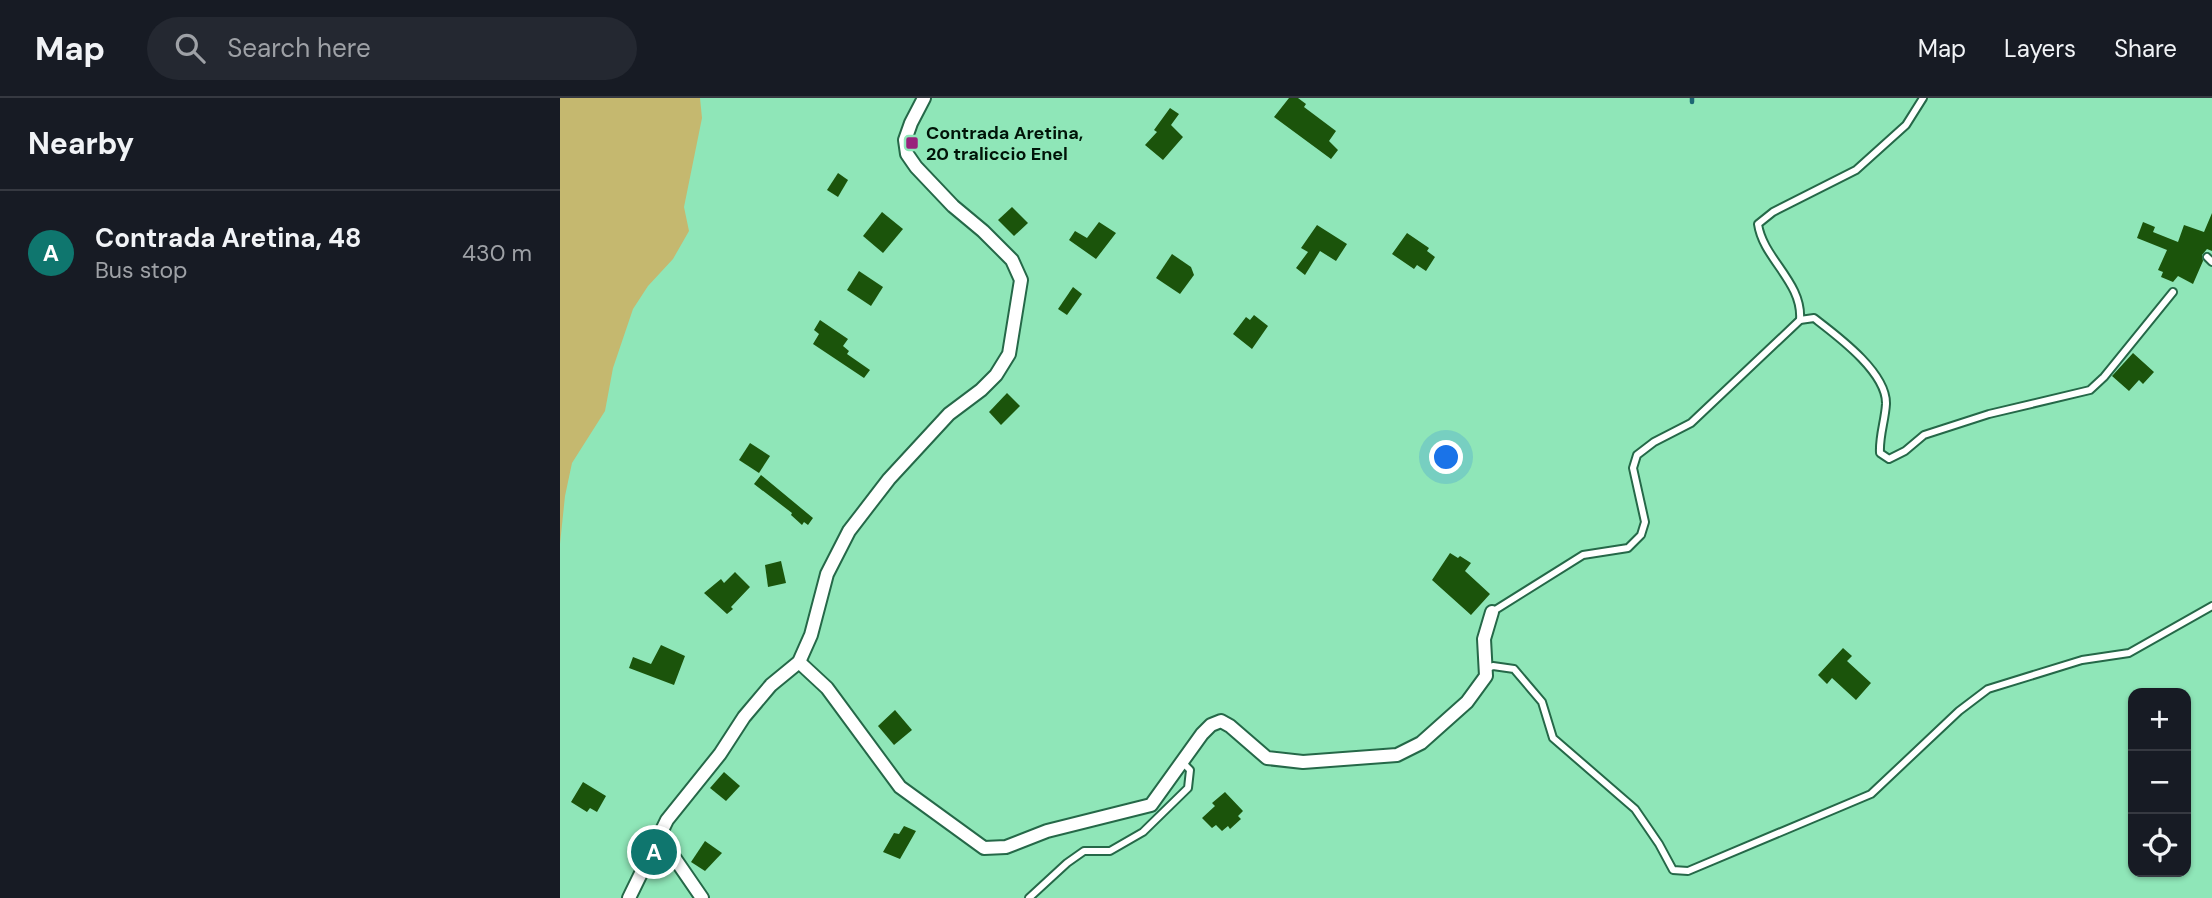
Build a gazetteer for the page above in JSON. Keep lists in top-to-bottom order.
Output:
{
  "places": {
    "transit": ["Contrada Aretina, 20 traliccio Enel"]
  },
  "page": {
    "header": "Map",
    "search": "Search here",
    "nav": ["Map", "Layers", "Share"],
    "heading": "Nearby",
    "list": [
      {
        "mark": "A",
        "name": "Contrada Aretina, 48",
        "note": "Bus stop",
        "value": "430 m"
      }
    ],
    "map_buttons": ["+", "−"],
    "pins": "A"
  }
}
